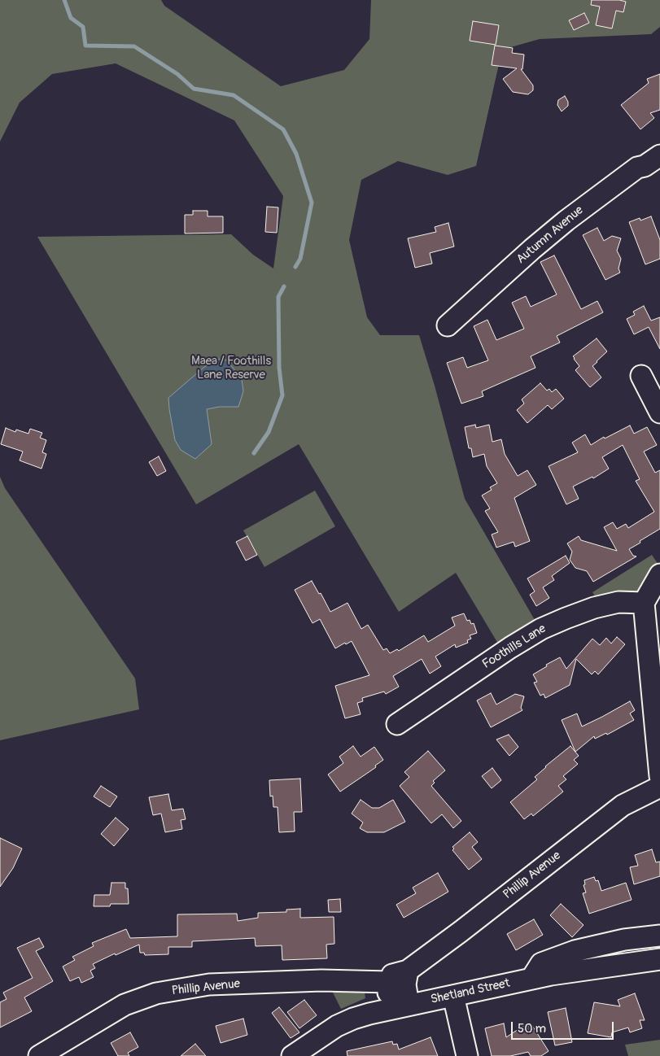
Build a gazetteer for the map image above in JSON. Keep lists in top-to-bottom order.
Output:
{
  "streets": {
    "street": [
      "Autumn Avenue",
      "Foothills Lane",
      "Phillip Avenue",
      "Shetland Street"
    ]
  },
  "parks": ["Maea / Foothills Lane Reserve"],
  "scale_bar": "50 m"
}
